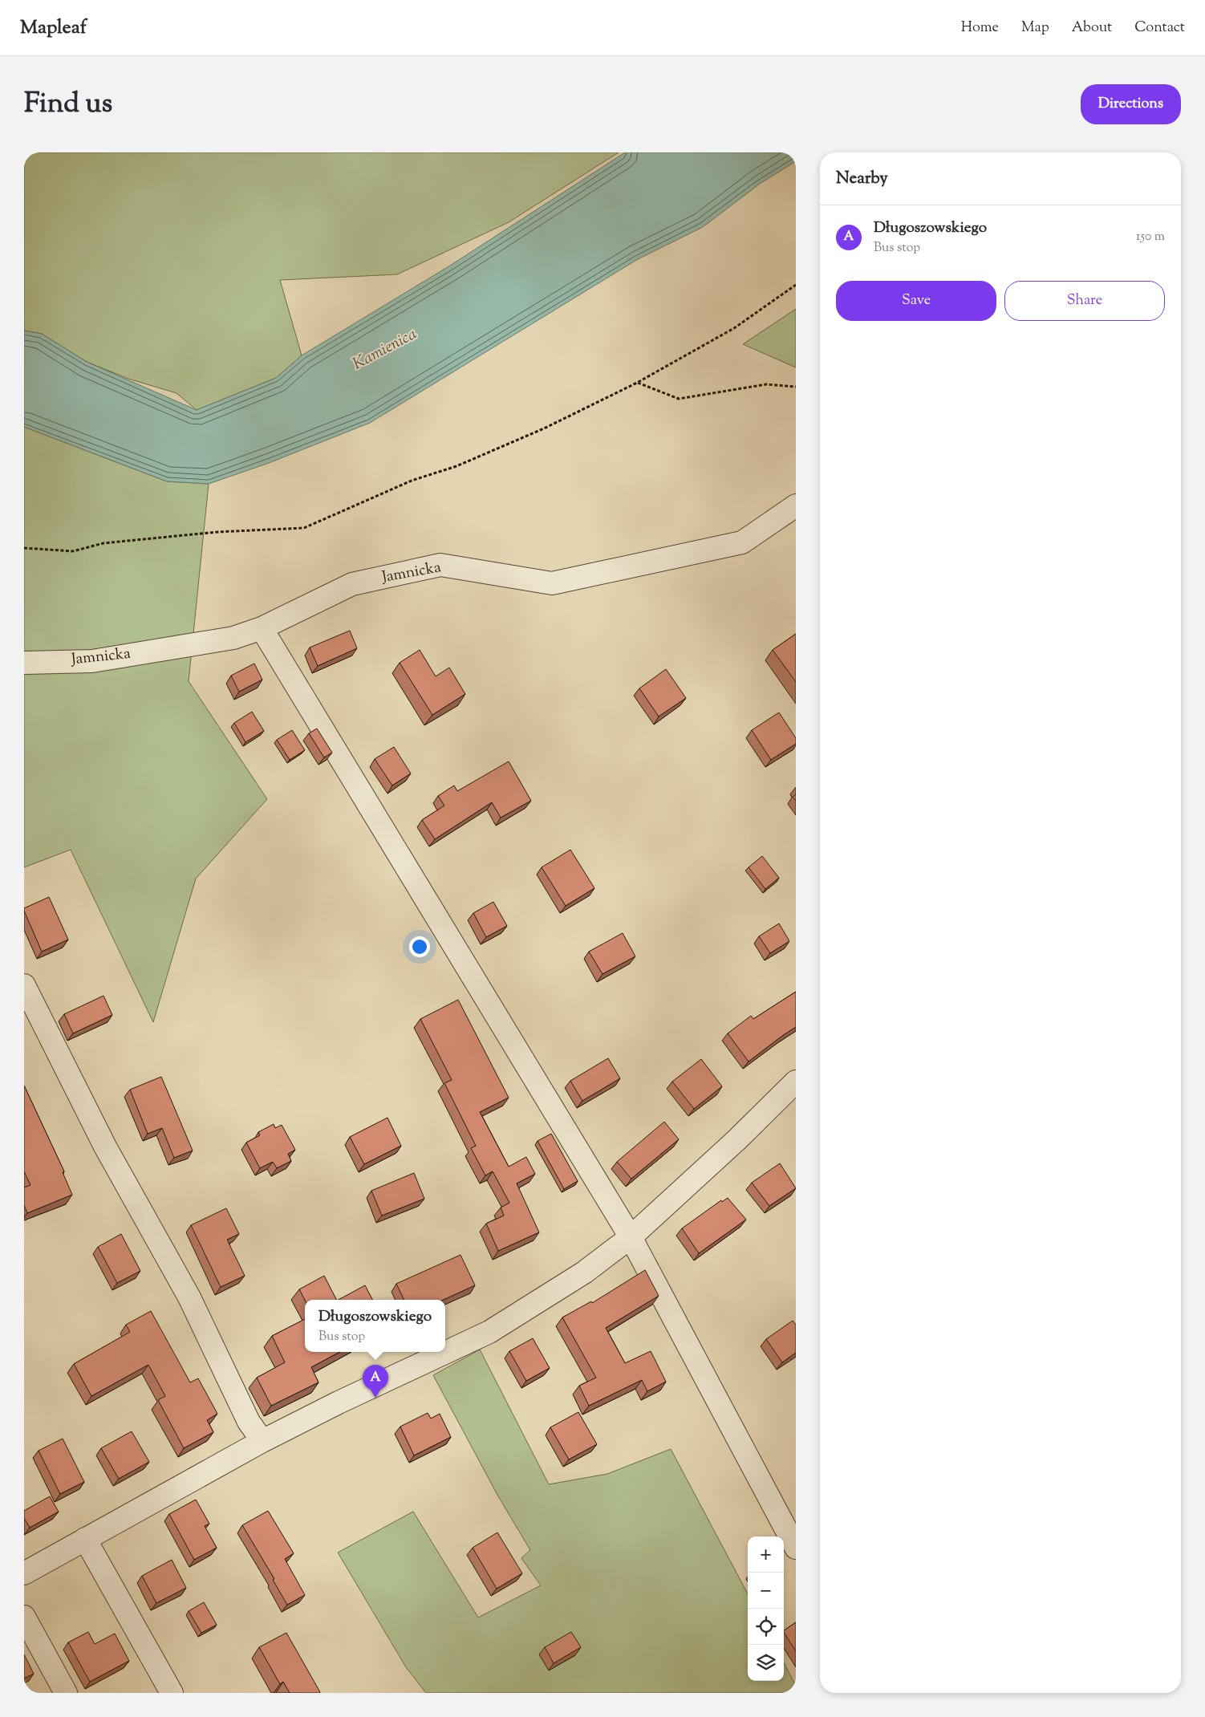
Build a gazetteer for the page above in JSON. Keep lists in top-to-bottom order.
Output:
{
  "streets": {
    "street": ["Jamnicka"]
  },
  "water": ["Kamienica"],
  "page": {
    "header": "Mapleaf",
    "nav": [
      "Home",
      "Map",
      "About",
      "Contact"
    ],
    "title": "Find us",
    "buttons": [
      "Directions",
      ["Save", "Share"]
    ],
    "heading": "Nearby",
    "list": [
      {
        "mark": "A",
        "name": "Długoszowskiego",
        "note": "Bus stop",
        "value": "150 m"
      }
    ],
    "popup": ["Długoszowskiego", "Bus stop"],
    "pins": "A",
    "map_buttons": ["+", "−"]
  }
}
